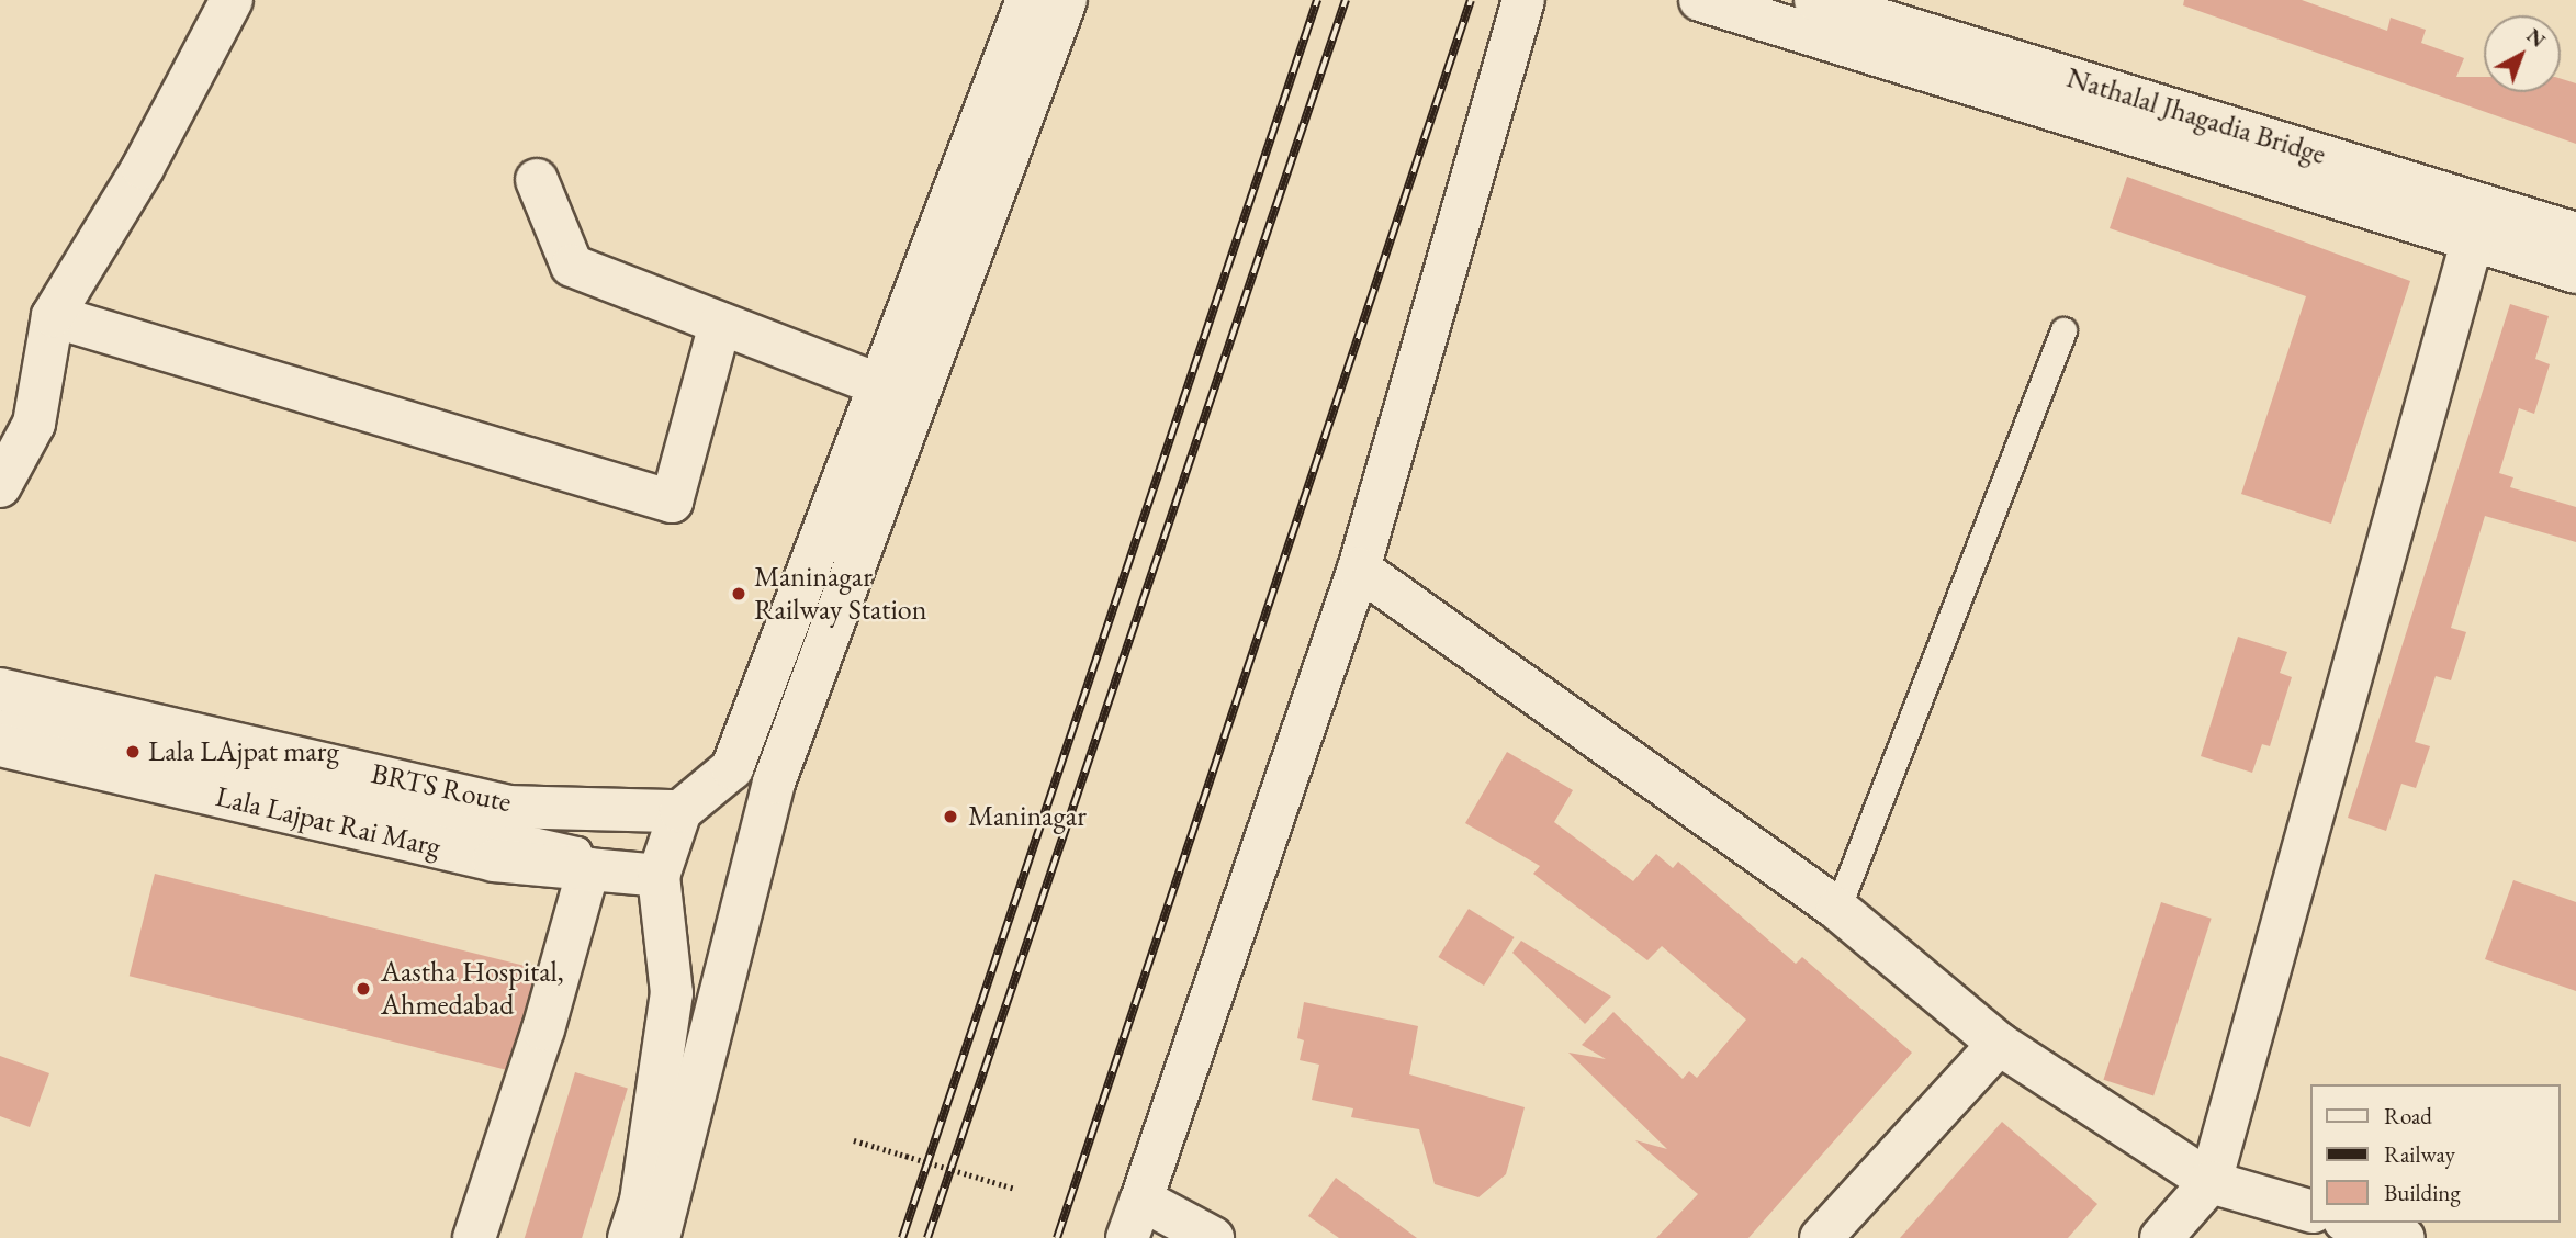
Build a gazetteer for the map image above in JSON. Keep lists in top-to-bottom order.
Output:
{
  "streets": {
    "street": ["Nathalal Jhagadia Bridge", "Lala Lajpat Rai Marg"],
    "lane": ["BRTS Route"]
  },
  "crossings": [
    ["BRTS Route", "Lala Lajpat Rai Marg"]
  ],
  "places": [
    "Maninagar Railway Station",
    "Lala LAjpat marg",
    "Maninagar",
    "Aastha Hospital, Ahmedabad"
  ],
  "legend": ["Road", "Railway", "Building"],
  "north": "top right"
}
